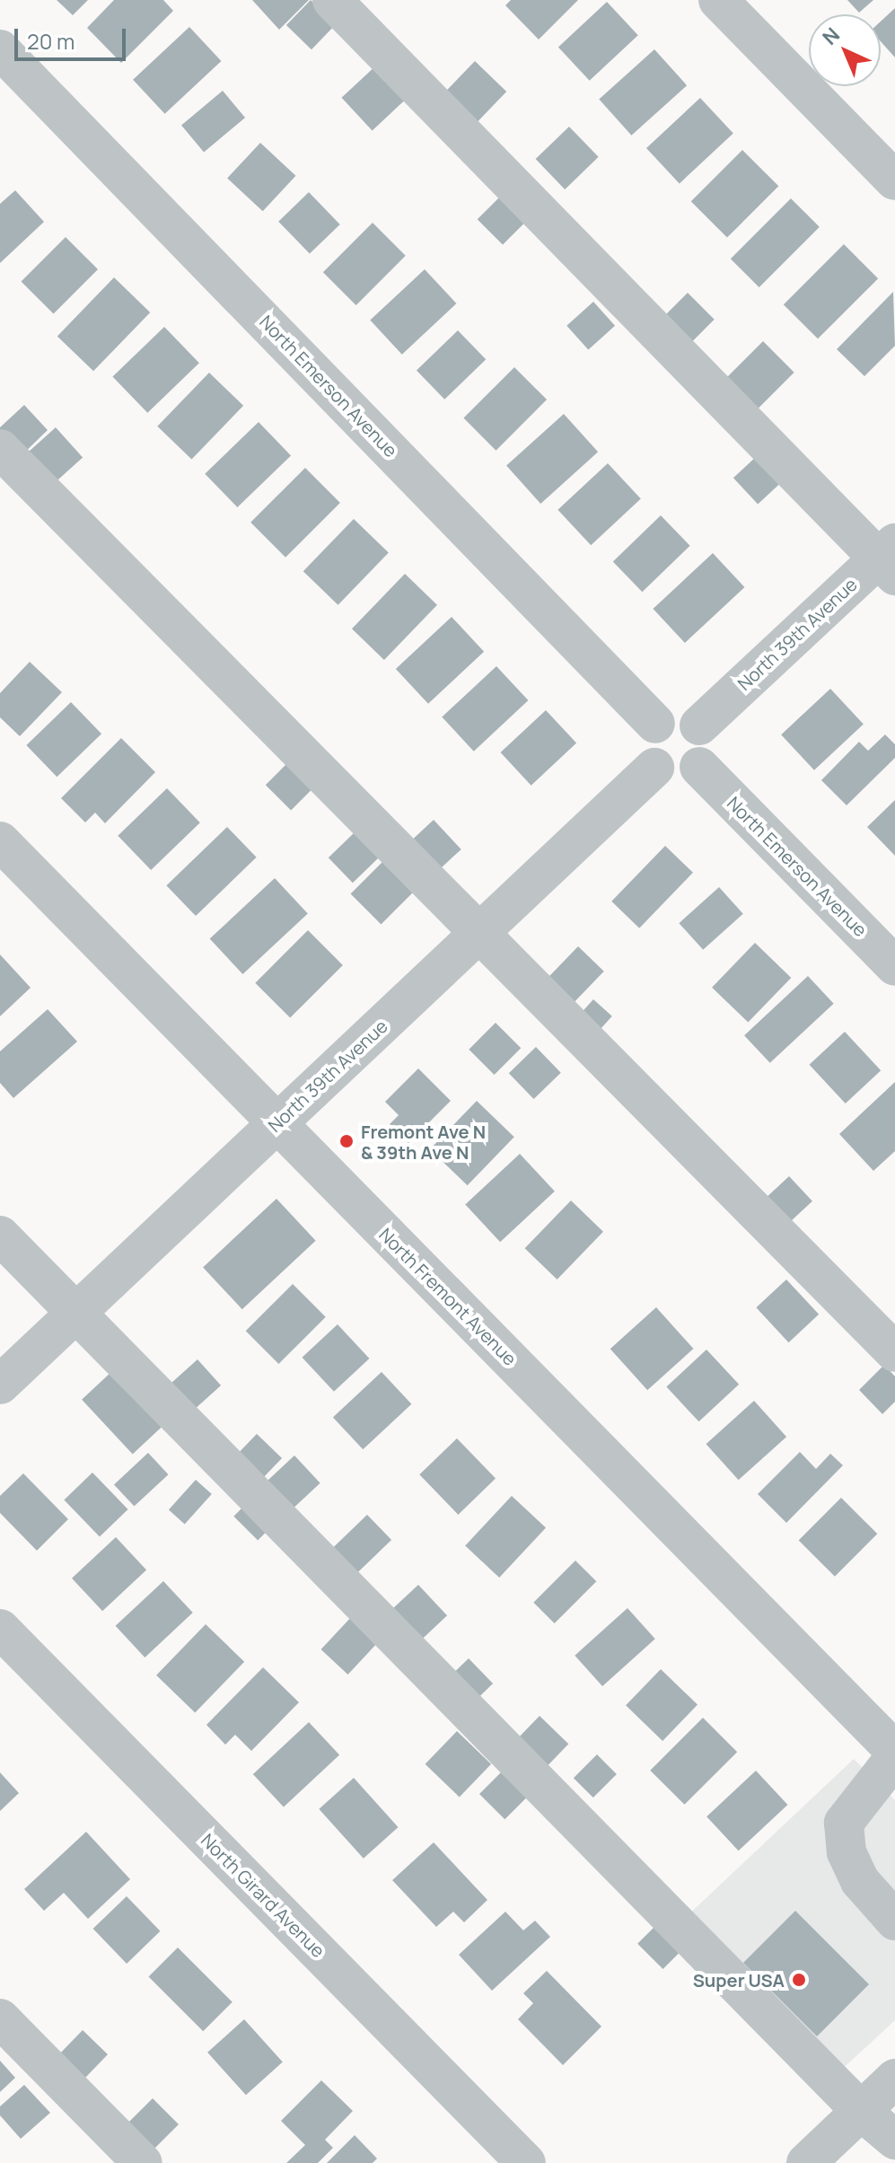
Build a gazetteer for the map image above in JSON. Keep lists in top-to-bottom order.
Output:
{
  "streets": {
    "street": [
      "North Emerson Avenue",
      "North 39th Avenue",
      "North Fremont Avenue",
      "North Girard Avenue"
    ]
  },
  "crossings": [
    ["North Emerson Avenue", "North 39th Avenue"],
    ["North 39th Avenue", "North Fremont Avenue"]
  ],
  "places": ["Fremont Ave N & 39th Ave N", "Super USA"],
  "scale_bar": "20 m",
  "north": "top left"
}
